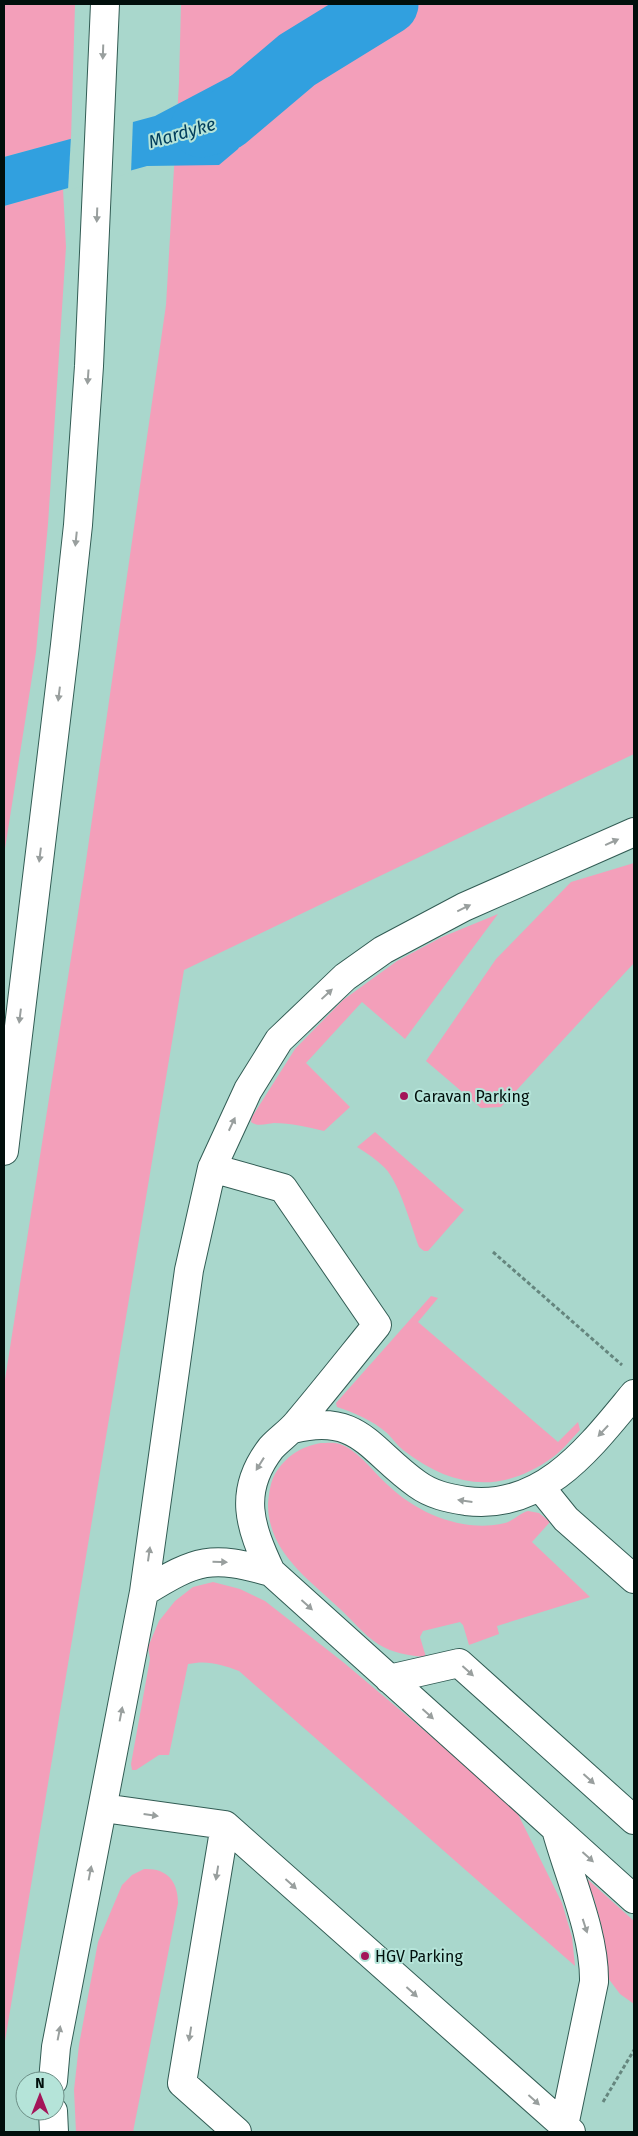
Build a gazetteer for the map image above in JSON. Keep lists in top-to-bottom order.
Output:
{
  "water": ["Mardyke"],
  "places": ["Caravan Parking", "HGV Parking"],
  "north": "top"
}
